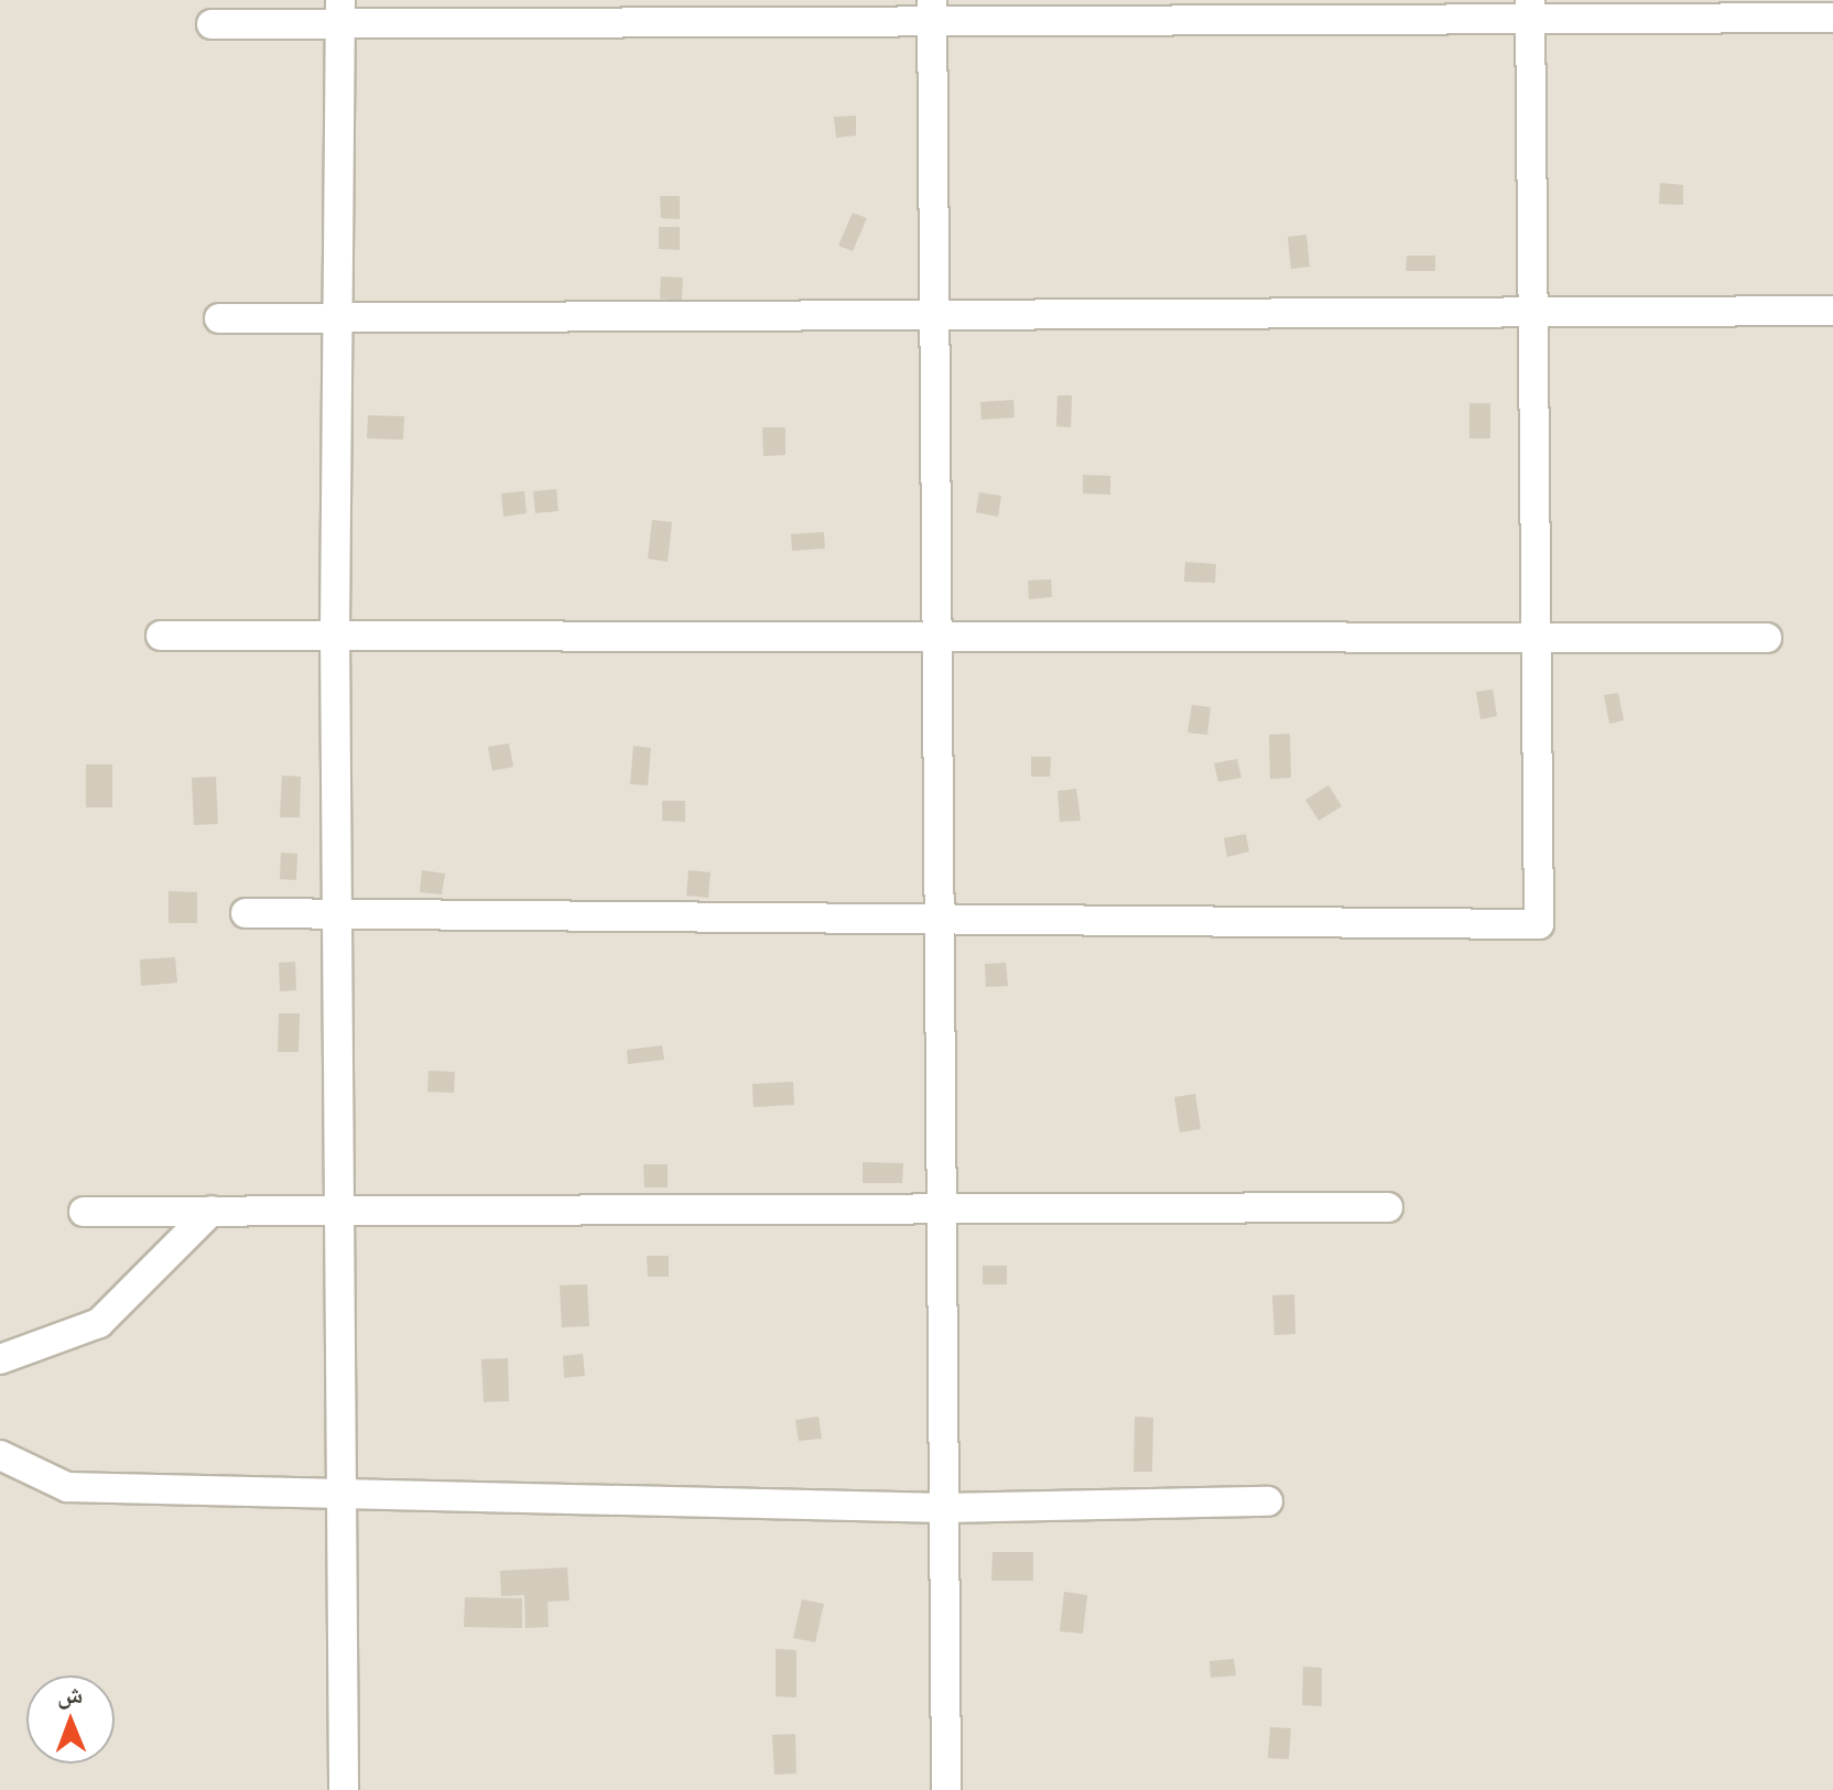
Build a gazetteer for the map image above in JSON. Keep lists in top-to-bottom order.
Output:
{
  "north": "top"
}
